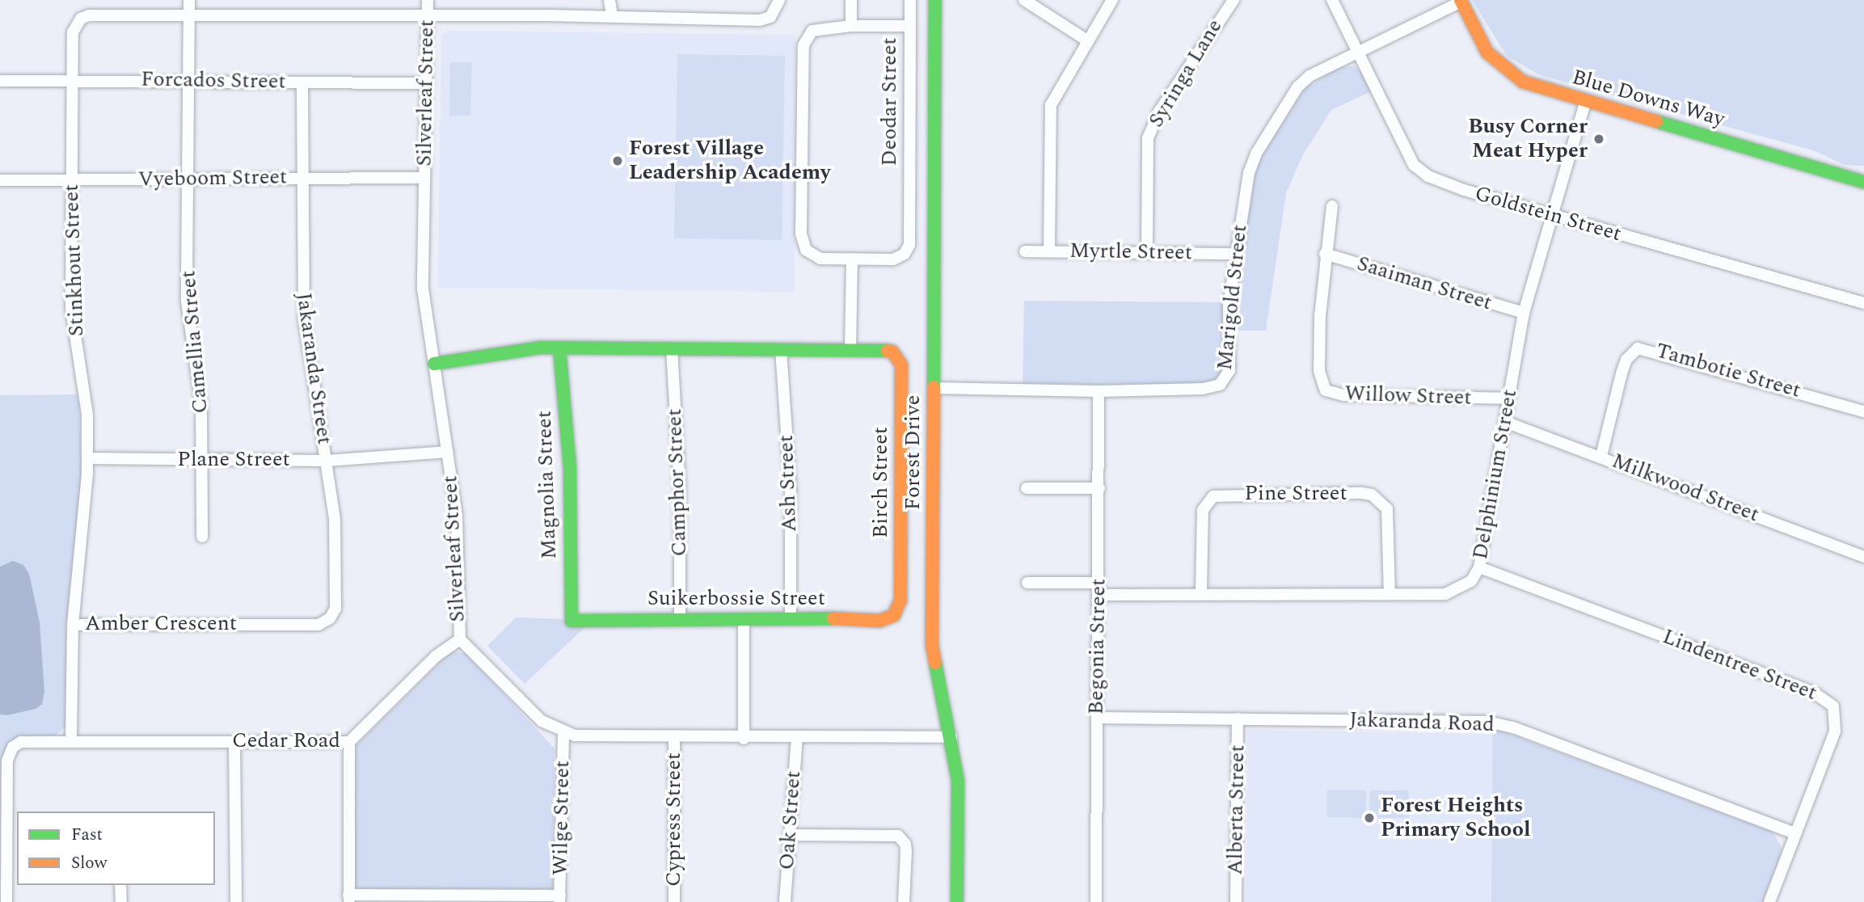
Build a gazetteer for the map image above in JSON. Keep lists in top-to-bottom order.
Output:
{
  "streets": {
    "street": [
      "Syringa Lane",
      "Forcados Street",
      "Silverleaf Street",
      "Blue Downs Way",
      "Deodar Street",
      "Vyeboom Street",
      "Goldstein Street",
      "Myrtle Street",
      "Stinkhout Street",
      "Saaiman Street",
      "Marigold Street",
      "Camellia Street",
      "Jakaranda Street",
      "Tambotie Street",
      "Willow Street",
      "Forest Drive",
      "Plane Street",
      "Delphinium Street",
      "Camphor Street",
      "Birch Street",
      "Ash Street",
      "Magnolia Street",
      "Milkwood Street",
      "Pine Street",
      "Suikerbossie Street",
      "Amber Crescent",
      "Begonia Street",
      "Lindentree Street",
      "Jakaranda Road",
      "Cedar Road",
      "Alberta Street",
      "Wilge Street",
      "Cypress Street",
      "Oak Street"
    ]
  },
  "crossings": [
    ["Syringa Lane", "Myrtle Street"],
    ["Forcados Street", "Silverleaf Street"],
    ["Forcados Street", "Stinkhout Street"],
    ["Forcados Street", "Camellia Street"],
    ["Forcados Street", "Jakaranda Street"],
    ["Silverleaf Street", "Vyeboom Street"],
    ["Silverleaf Street", "Forest Drive"],
    ["Silverleaf Street", "Plane Street"],
    ["Silverleaf Street", "Cedar Road"],
    ["Silverleaf Street", "Wilge Street"],
    ["Silverleaf Street", "Cypress Street"],
    ["Silverleaf Street", "Oak Street"],
    ["Blue Downs Way", "Marigold Street"],
    ["Blue Downs Way", "Delphinium Street"],
    ["Vyeboom Street", "Stinkhout Street"],
    ["Vyeboom Street", "Camellia Street"],
    ["Vyeboom Street", "Jakaranda Street"],
    ["Goldstein Street", "Marigold Street"],
    ["Goldstein Street", "Delphinium Street"],
    ["Myrtle Street", "Marigold Street"],
    ["Stinkhout Street", "Camellia Street"],
    ["Stinkhout Street", "Plane Street"],
    ["Stinkhout Street", "Amber Crescent"],
    ["Saaiman Street", "Willow Street"],
    ["Saaiman Street", "Delphinium Street"],
    ["Marigold Street", "Forest Drive"],
    ["Marigold Street", "Begonia Street"],
    ["Camellia Street", "Plane Street"],
    ["Jakaranda Street", "Plane Street"],
    ["Jakaranda Street", "Amber Crescent"],
    ["Tambotie Street", "Milkwood Street"],
    ["Willow Street", "Delphinium Street"],
    ["Delphinium Street", "Milkwood Street"],
    ["Delphinium Street", "Pine Street"],
    ["Delphinium Street", "Begonia Street"],
    ["Delphinium Street", "Lindentree Street"],
    ["Camphor Street", "Suikerbossie Street"],
    ["Birch Street", "Suikerbossie Street"],
    ["Ash Street", "Suikerbossie Street"],
    ["Magnolia Street", "Suikerbossie Street"],
    ["Amber Crescent", "Cedar Road"],
    ["Begonia Street", "Jakaranda Road"],
    ["Lindentree Street", "Jakaranda Road"],
    ["Jakaranda Road", "Alberta Street"]
  ],
  "places": ["Busy Corner Meat Hyper", "Forest Village Leadership Academy", "Forest Heights Primary School"],
  "legend": ["Fast", "Slow"]
}
